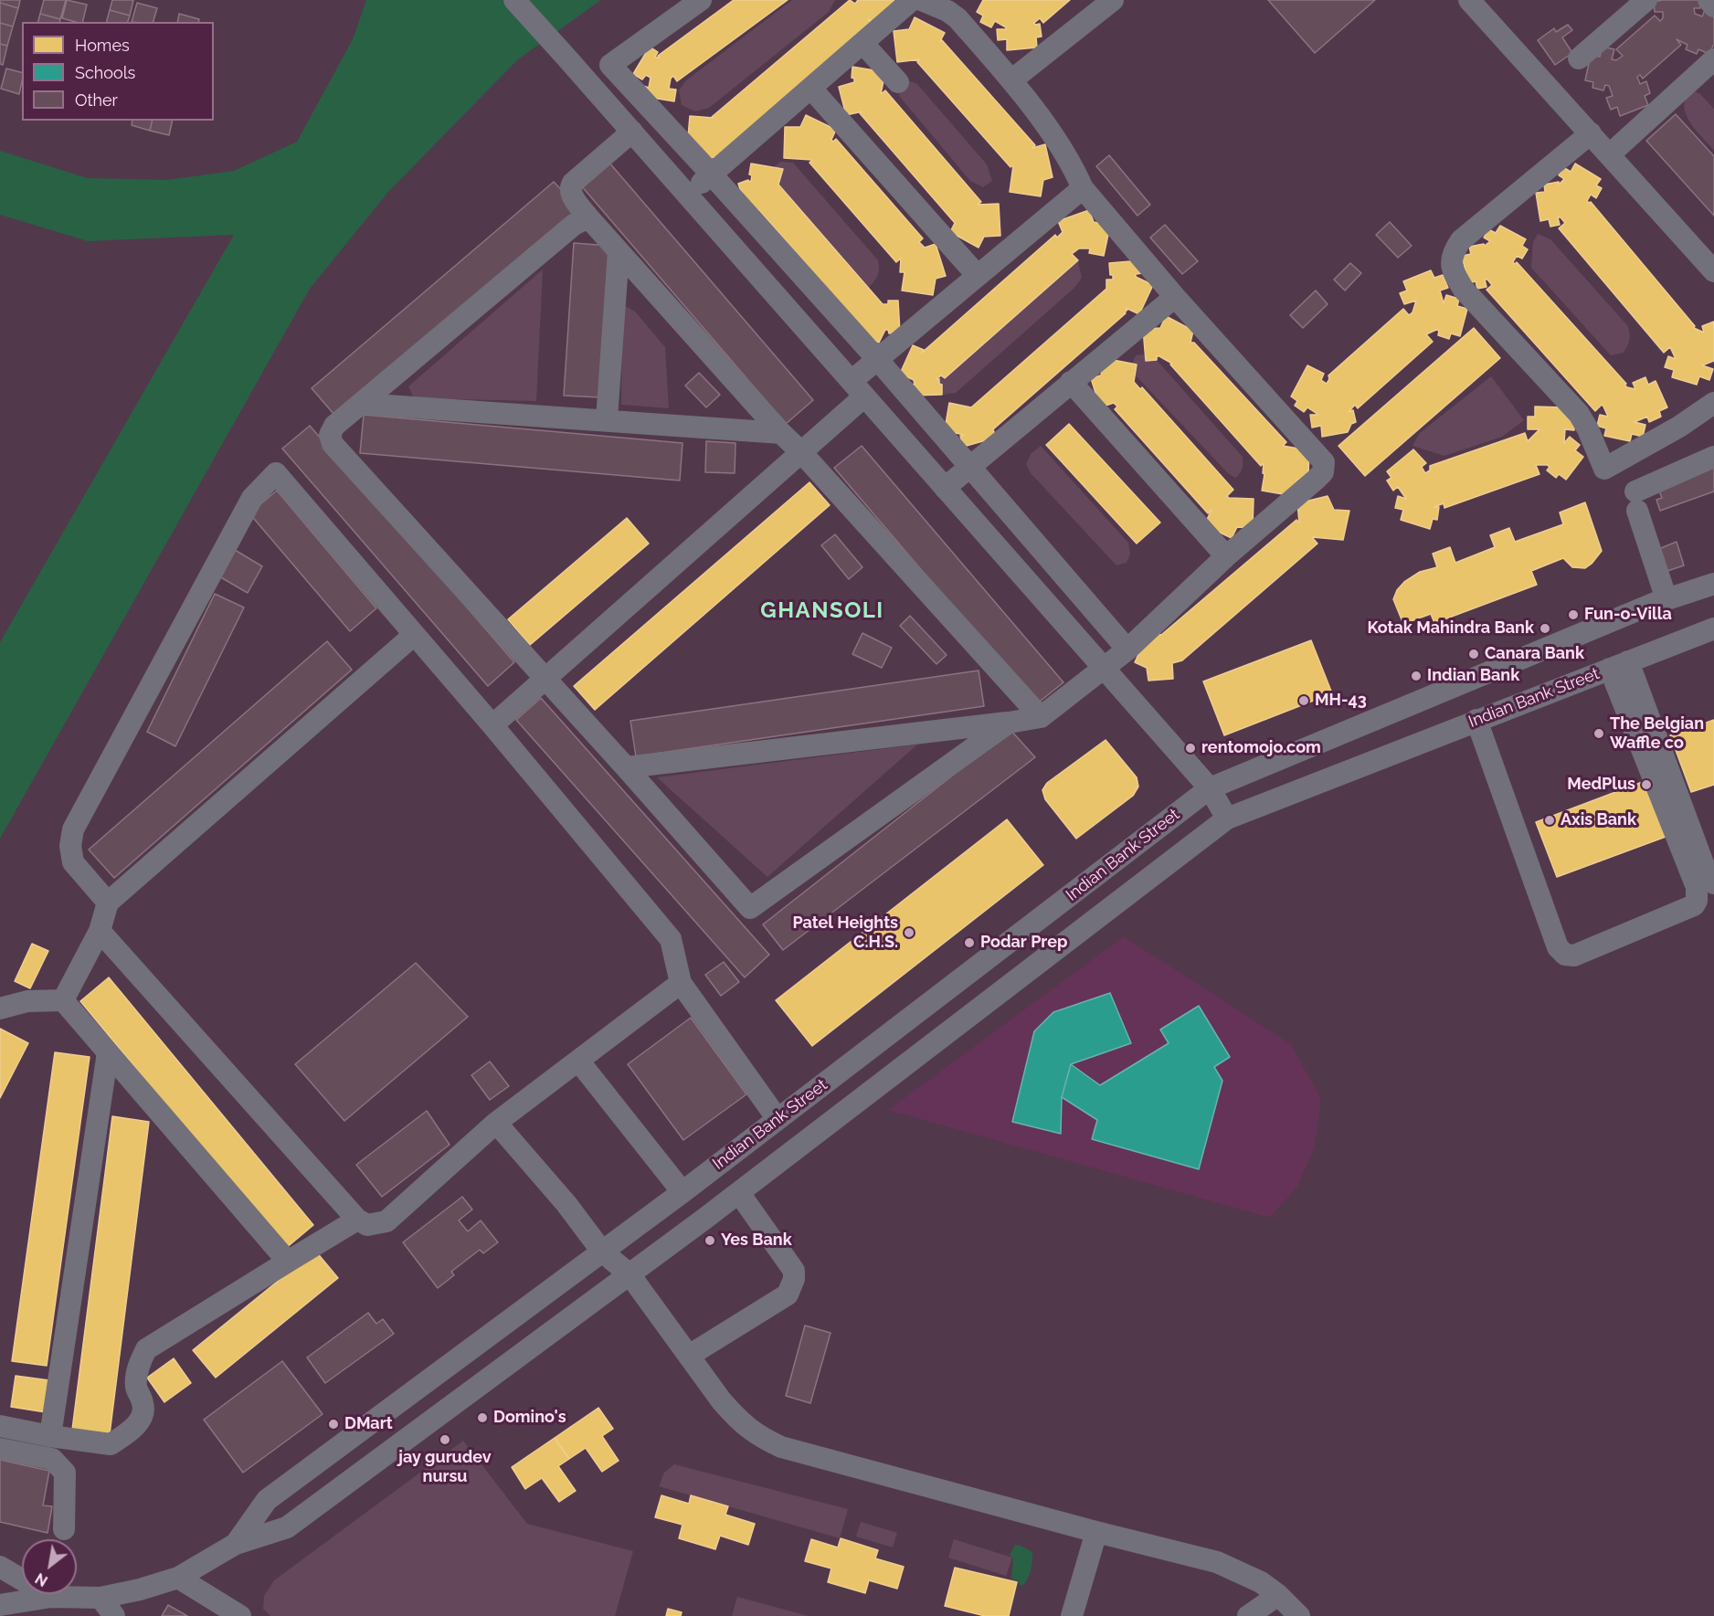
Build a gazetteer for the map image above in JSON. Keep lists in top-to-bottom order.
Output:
{
  "streets": {
    "street": ["Indian Bank Street"]
  },
  "districts": ["GHANSOLI"],
  "places": [
    "Fun-o-Villa",
    "Kotak Mahindra Bank",
    "Canara Bank",
    "Indian Bank",
    "MH-43",
    "The Belgian Waffle co",
    "rentomojo.com",
    "MedPlus",
    "Axis Bank",
    "Patel Heights C.H.S.",
    "Podar Prep",
    "Yes Bank",
    "Domino's",
    "DMart",
    "jay gurudev nursu"
  ],
  "legend": ["Homes", "Schools", "Other"],
  "north": "bottom left"
}
